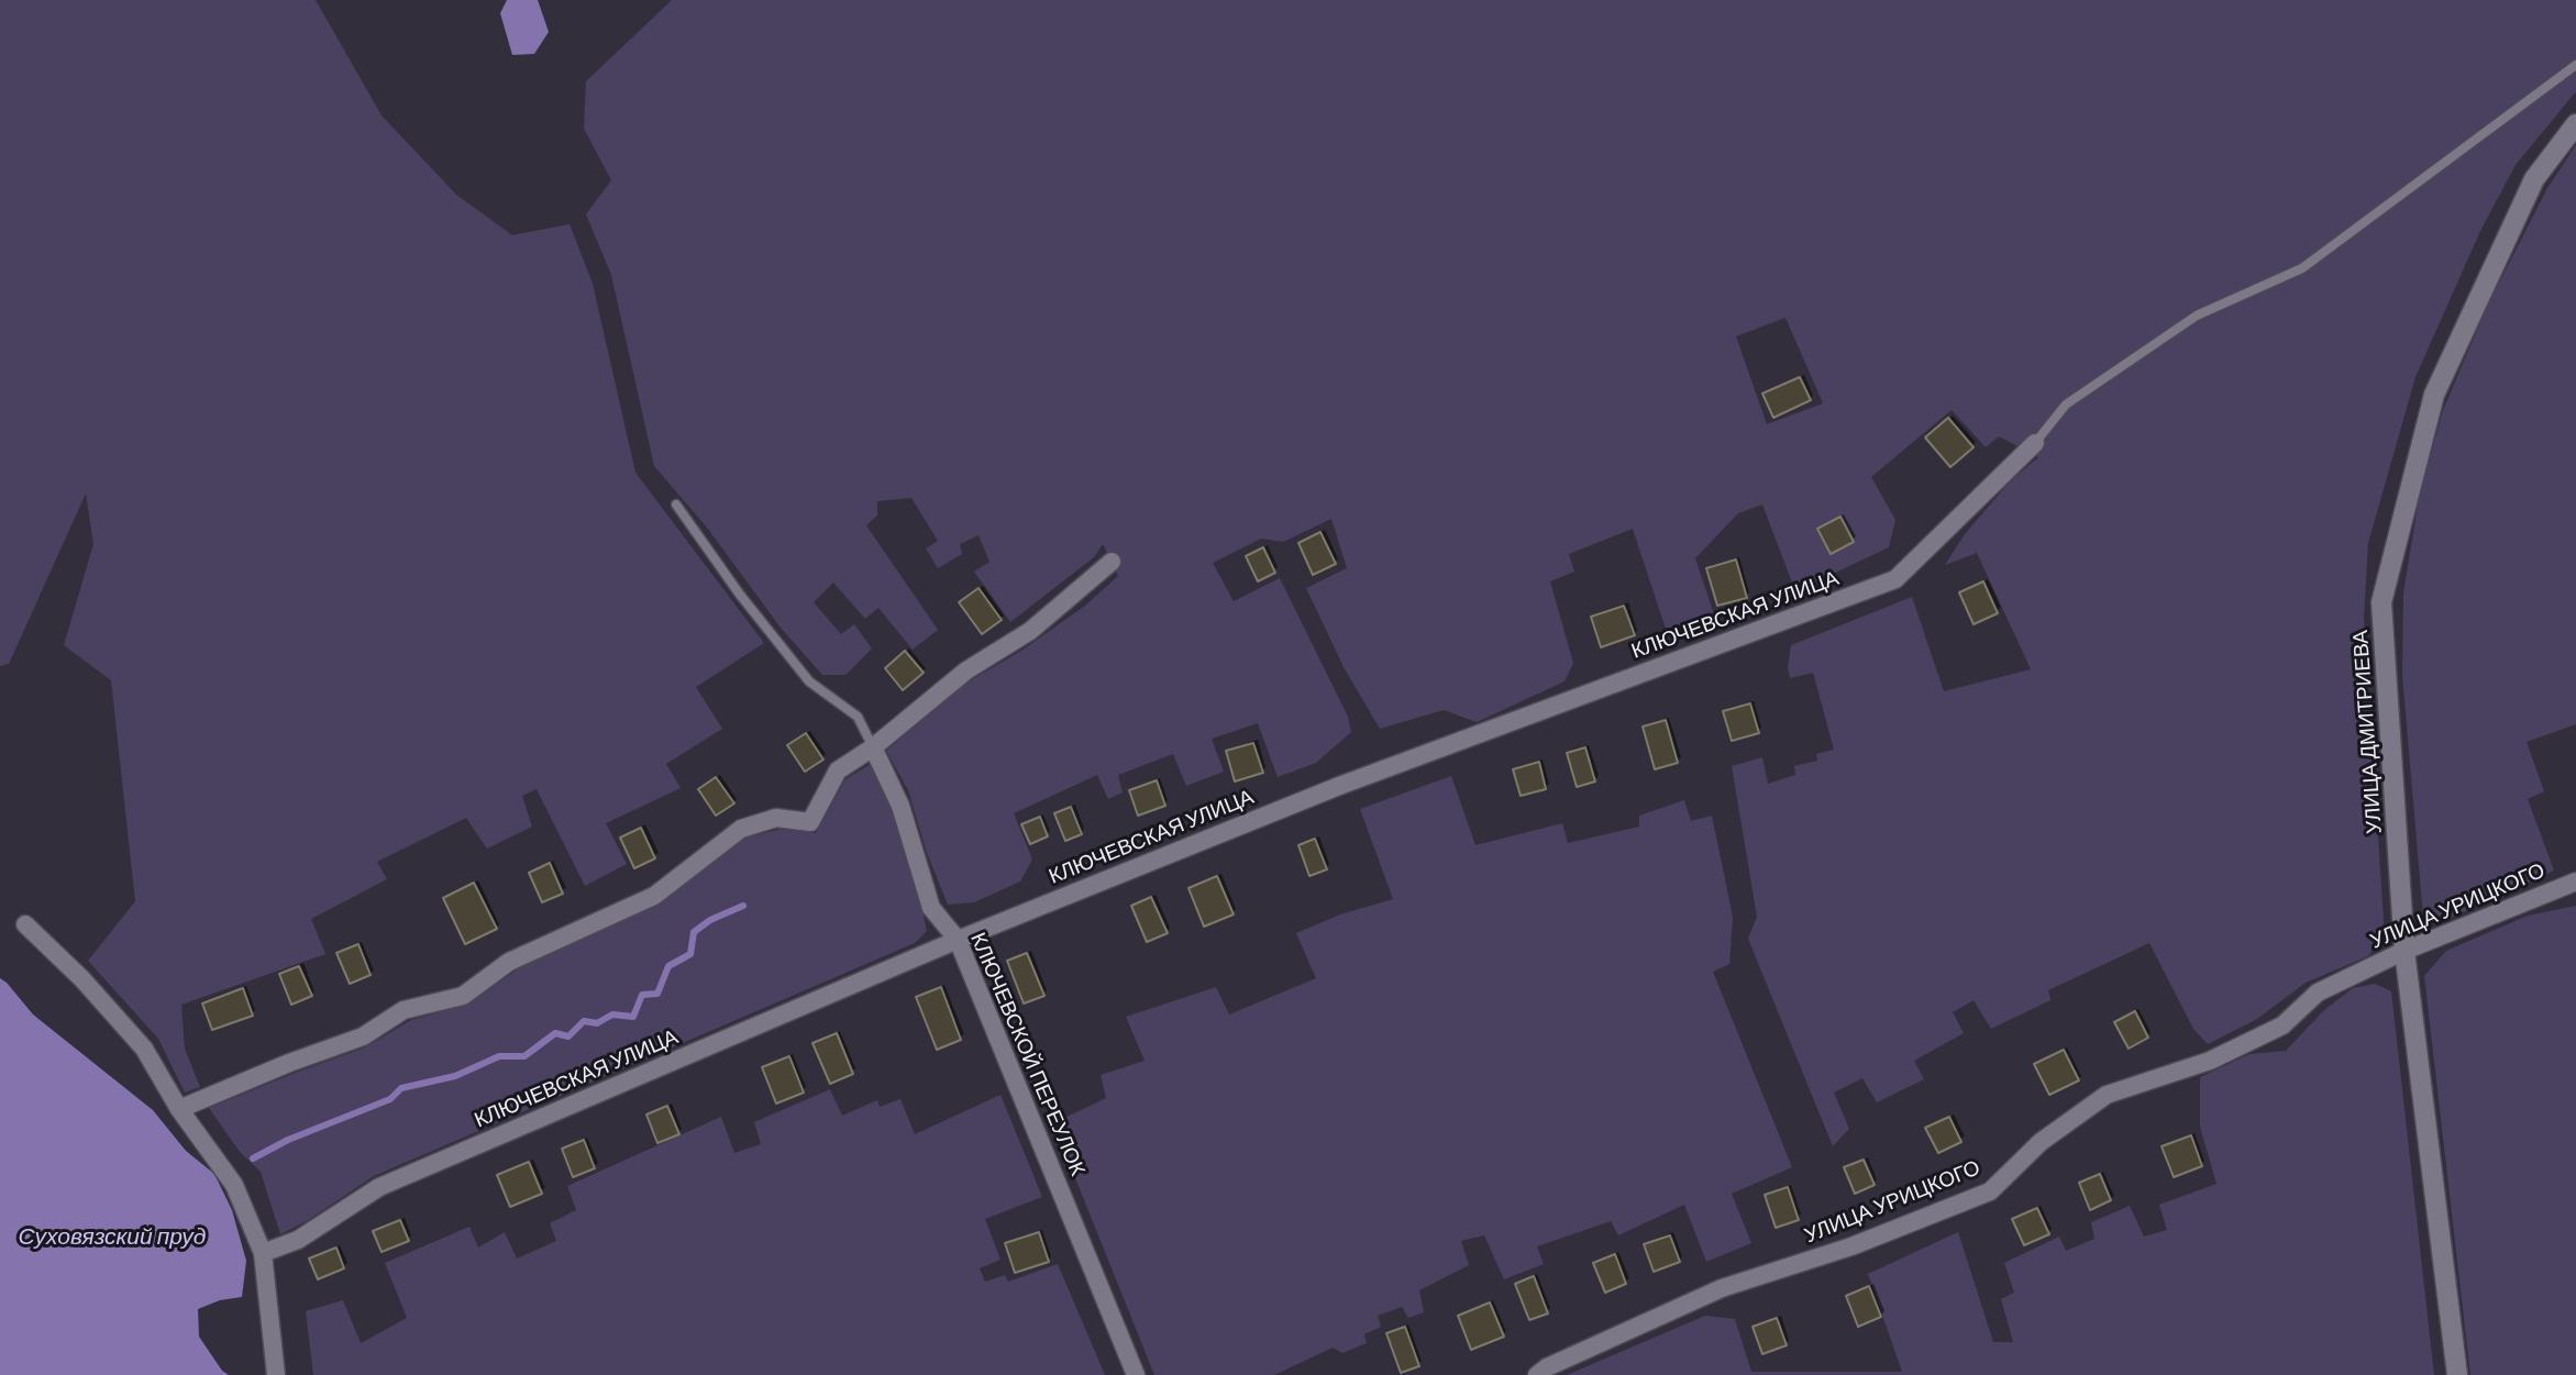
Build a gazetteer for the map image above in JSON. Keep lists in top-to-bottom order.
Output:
{
  "streets": {
    "street": [
      "КЛЮЧЕВСКАЯ УЛИЦА",
      "УЛИЦА ДМИТРИЕВА",
      "УЛИЦА УРИЦКОГО",
      "КЛЮЧЕВСКОЙ ПЕРЕУЛОК"
    ]
  },
  "crossings": [
    ["КЛЮЧЕВСКАЯ УЛИЦА", "КЛЮЧЕВСКОЙ ПЕРЕУЛОК"],
    ["УЛИЦА ДМИТРИЕВА", "УЛИЦА УРИЦКОГО"]
  ],
  "water": ["Суховязский пруд"]
}
